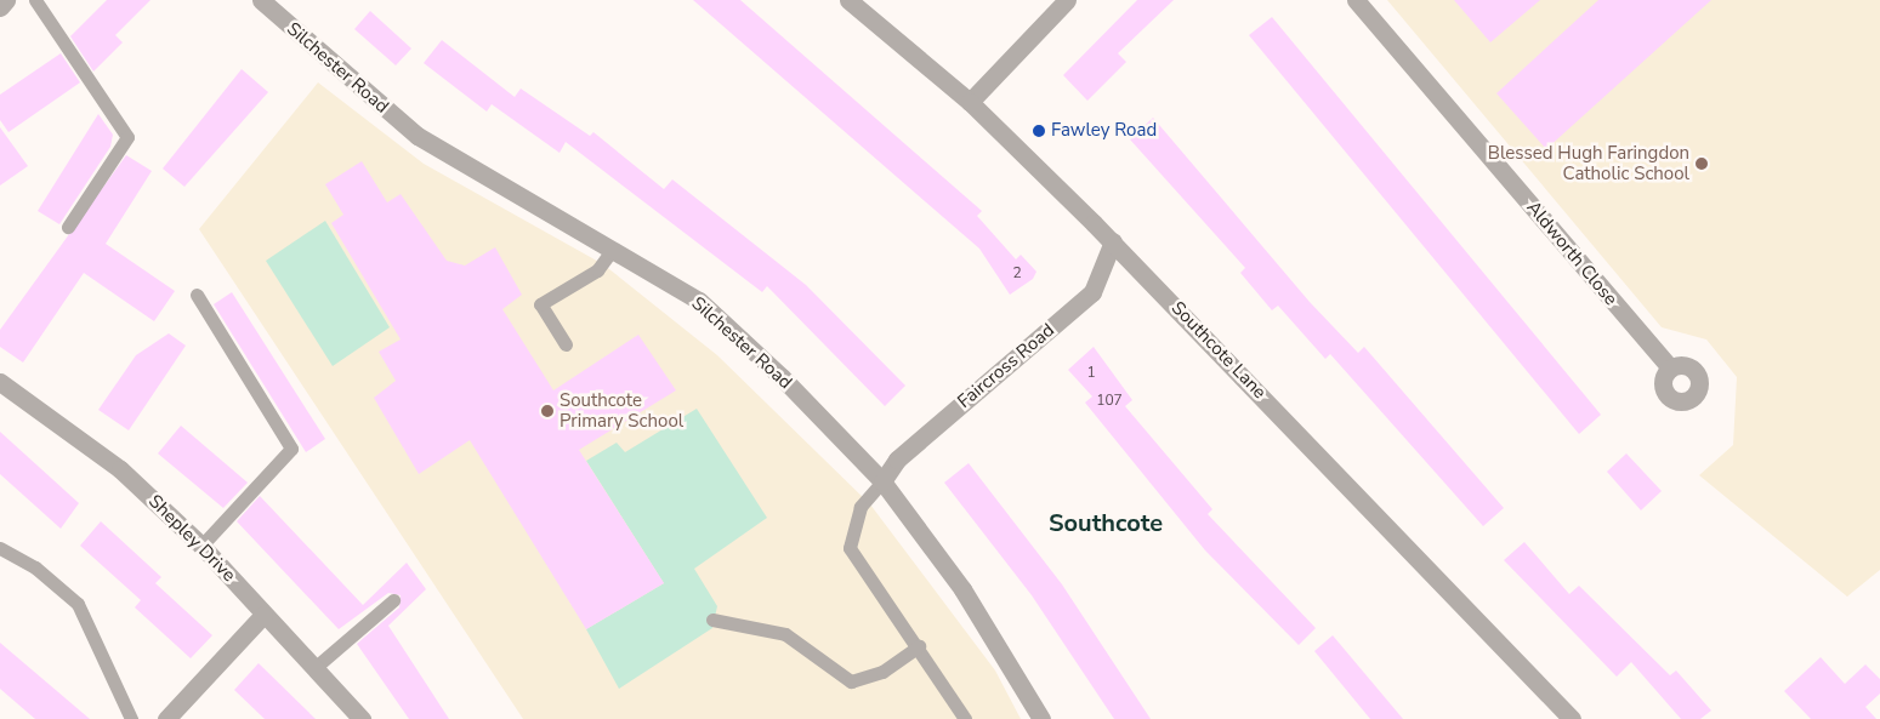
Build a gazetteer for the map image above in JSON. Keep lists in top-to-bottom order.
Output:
{
  "streets": {
    "street": [
      "Silchester Road",
      "Aldworth Close",
      "Southcote Lane",
      "Faircross Road",
      "Shepley Drive"
    ]
  },
  "crossings": [
    ["Silchester Road", "Faircross Road"],
    ["Southcote Lane", "Faircross Road"]
  ],
  "districts": ["Southcote"],
  "places": ["Fawley Road", "Blessed Hugh Faringdon Catholic School", "Southcote Primary School"],
  "house_numbers": ["2", "1", "107"]
}
